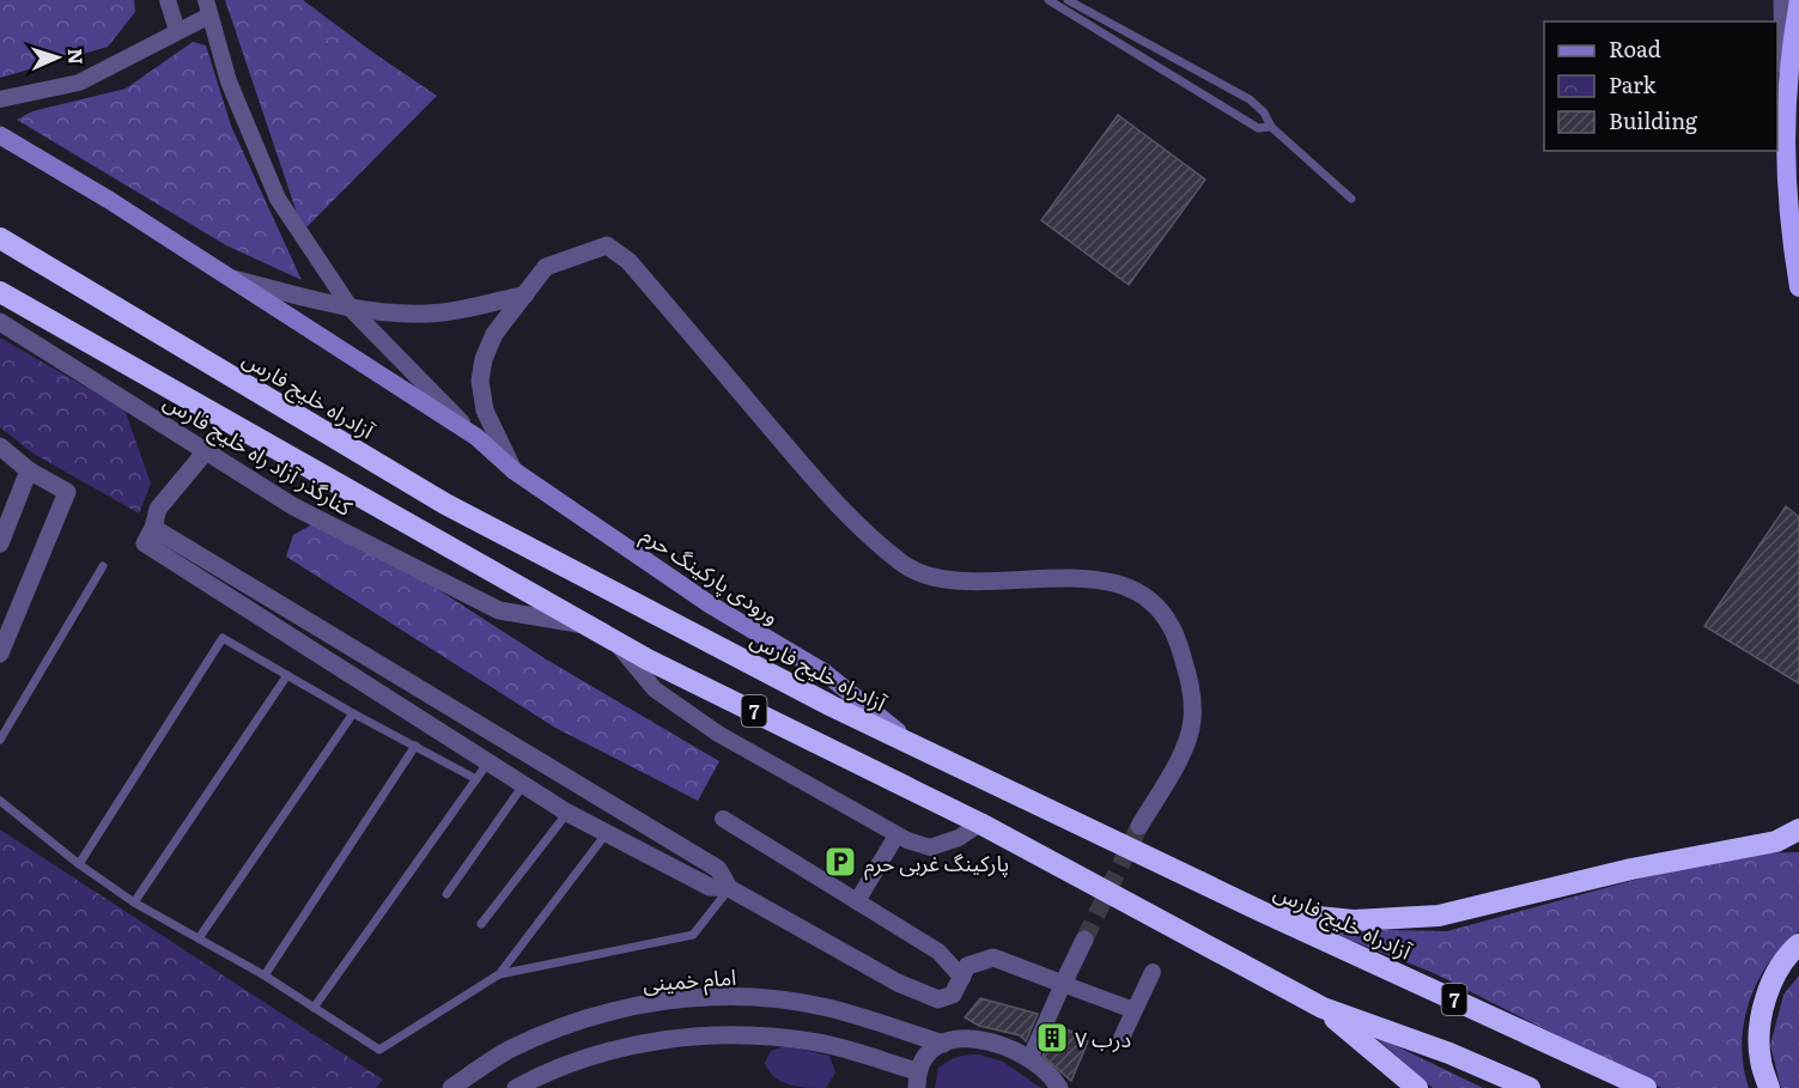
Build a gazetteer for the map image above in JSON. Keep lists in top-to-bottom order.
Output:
{
  "streets": {
    "highway": ["آزادراه خلیج فارس", "7"],
    "main road": ["ورودی پارکینگ حرم"],
    "street": ["کنارگذر آزاد راه خلیج فارس", "امام خمینی"]
  },
  "crossings": [
    ["آزادراه خلیج فارس", "ورودی پارکینگ حرم"],
    ["کنارگذر آزاد راه خلیج فارس", "7"]
  ],
  "places": {
    "parking": ["پارکینگ غربی حرم"],
    "building": ["درب ۷"]
  },
  "legend": ["Road", "Park", "Building"],
  "north": "right"
}
